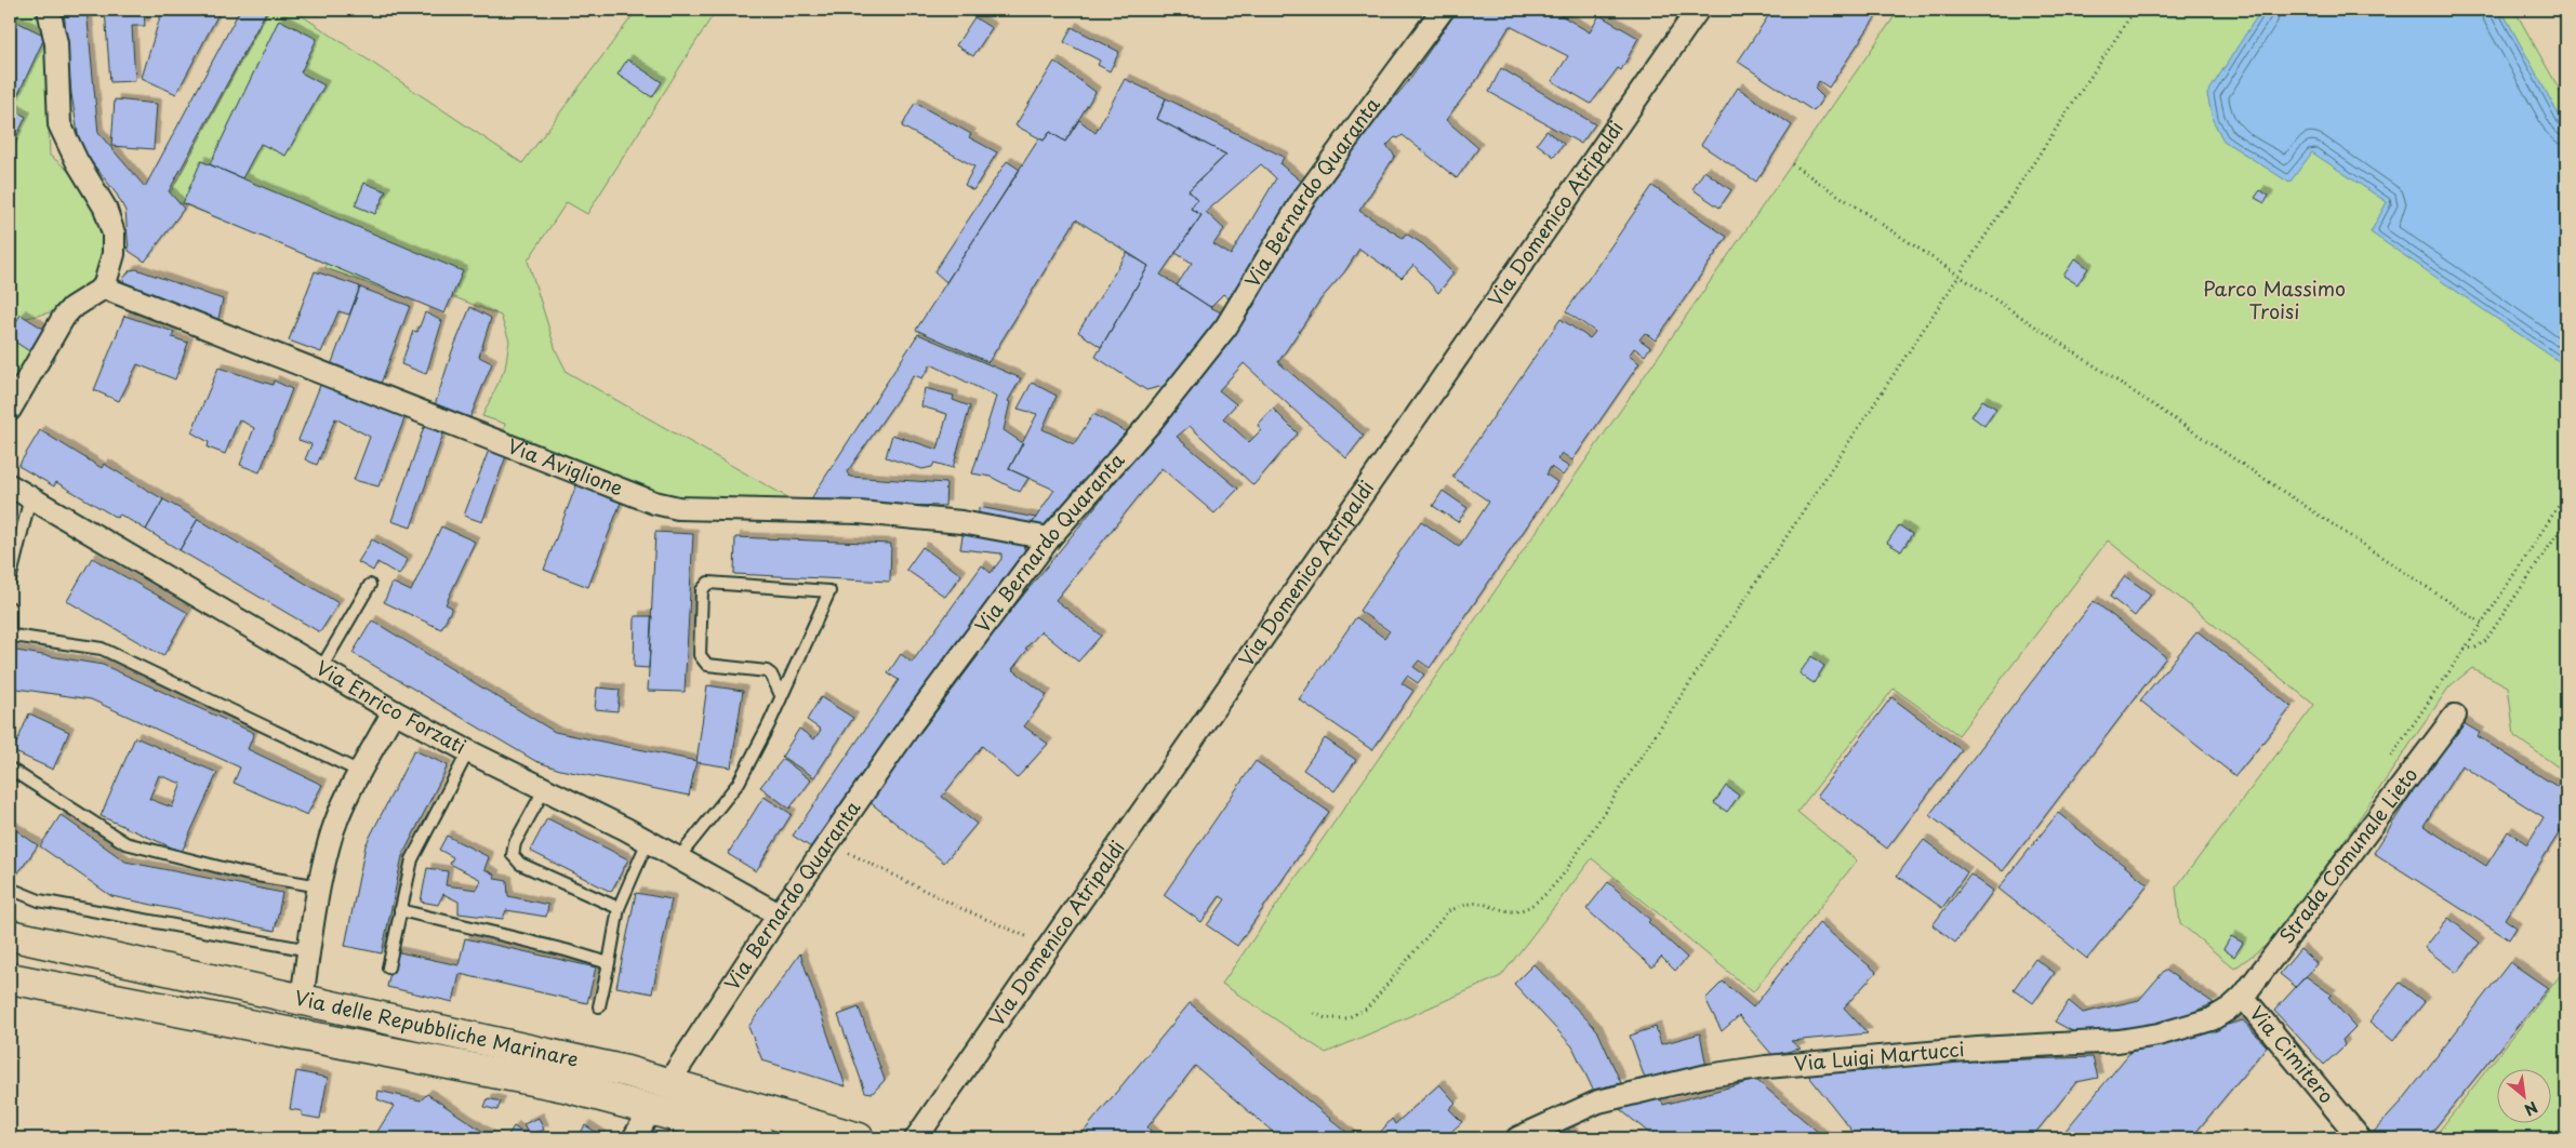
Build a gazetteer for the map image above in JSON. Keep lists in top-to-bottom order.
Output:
{
  "streets": {
    "main road": ["Via delle Repubbliche Marinare"],
    "street": [
      "Via Bernardo Quaranta",
      "Via Domenico Atripaldi",
      "Via Aviglione",
      "Via Enrico Forzati",
      "Strada Comunale Lieto",
      "Via Cimitero",
      "Via Luigi Martucci"
    ]
  },
  "crossings": [
    ["Via Bernardo Quaranta", "Via Aviglione"],
    ["Via Bernardo Quaranta", "Via Enrico Forzati"],
    ["Via Bernardo Quaranta", "Via delle Repubbliche Marinare"],
    ["Strada Comunale Lieto", "Via Cimitero"],
    ["Strada Comunale Lieto", "Via Luigi Martucci"],
    ["Via Cimitero", "Via Luigi Martucci"]
  ],
  "parks": ["Parco Massimo Troisi"],
  "north": "bottom right"
}
